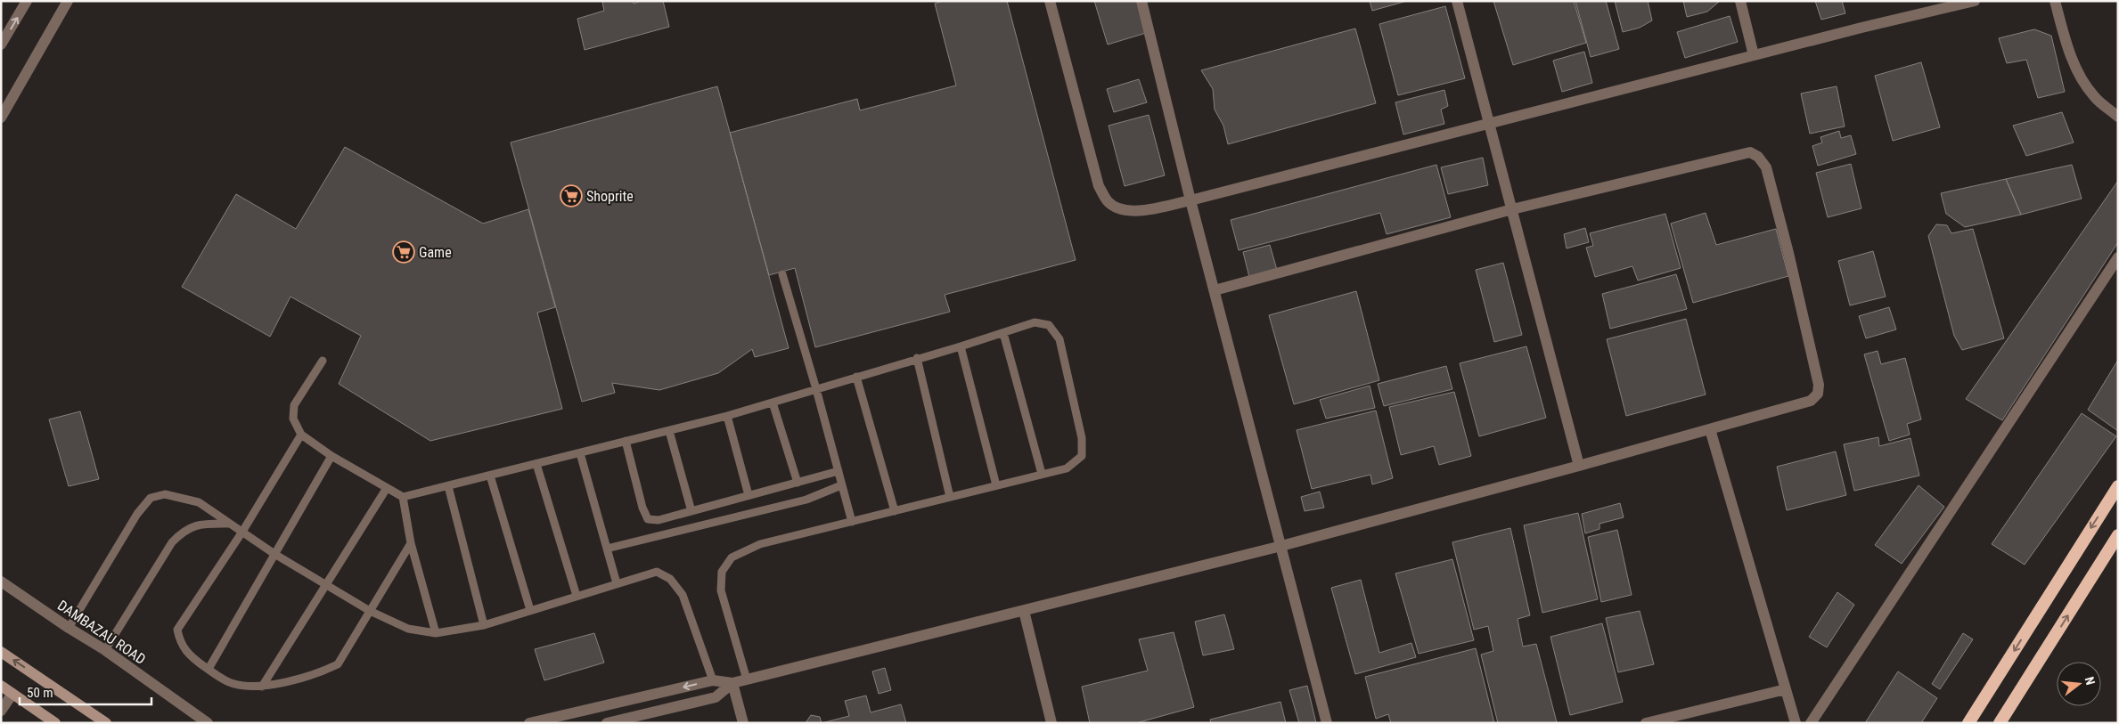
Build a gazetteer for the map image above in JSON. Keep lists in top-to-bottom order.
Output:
{
  "streets": {
    "street": ["DAMBAZAU ROAD"]
  },
  "places": {
    "supermarket": ["Shoprite", "Game"]
  },
  "scale_bar": "50 m",
  "north": "right"
}
